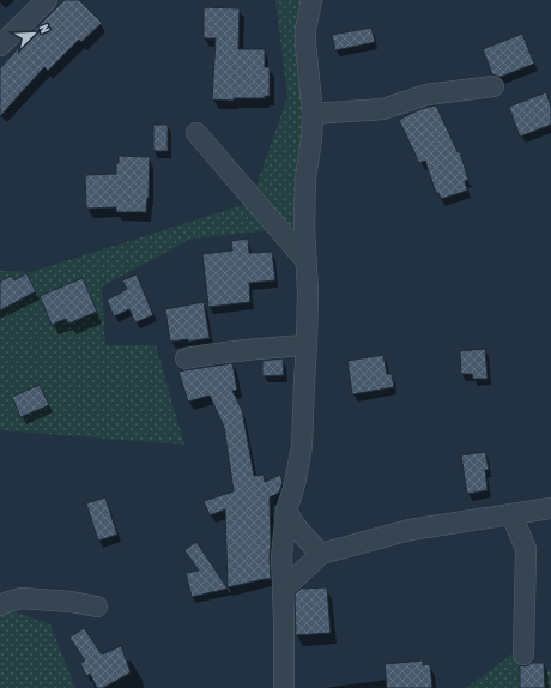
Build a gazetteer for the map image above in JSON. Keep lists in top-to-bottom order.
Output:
{
  "north": "top right"
}
